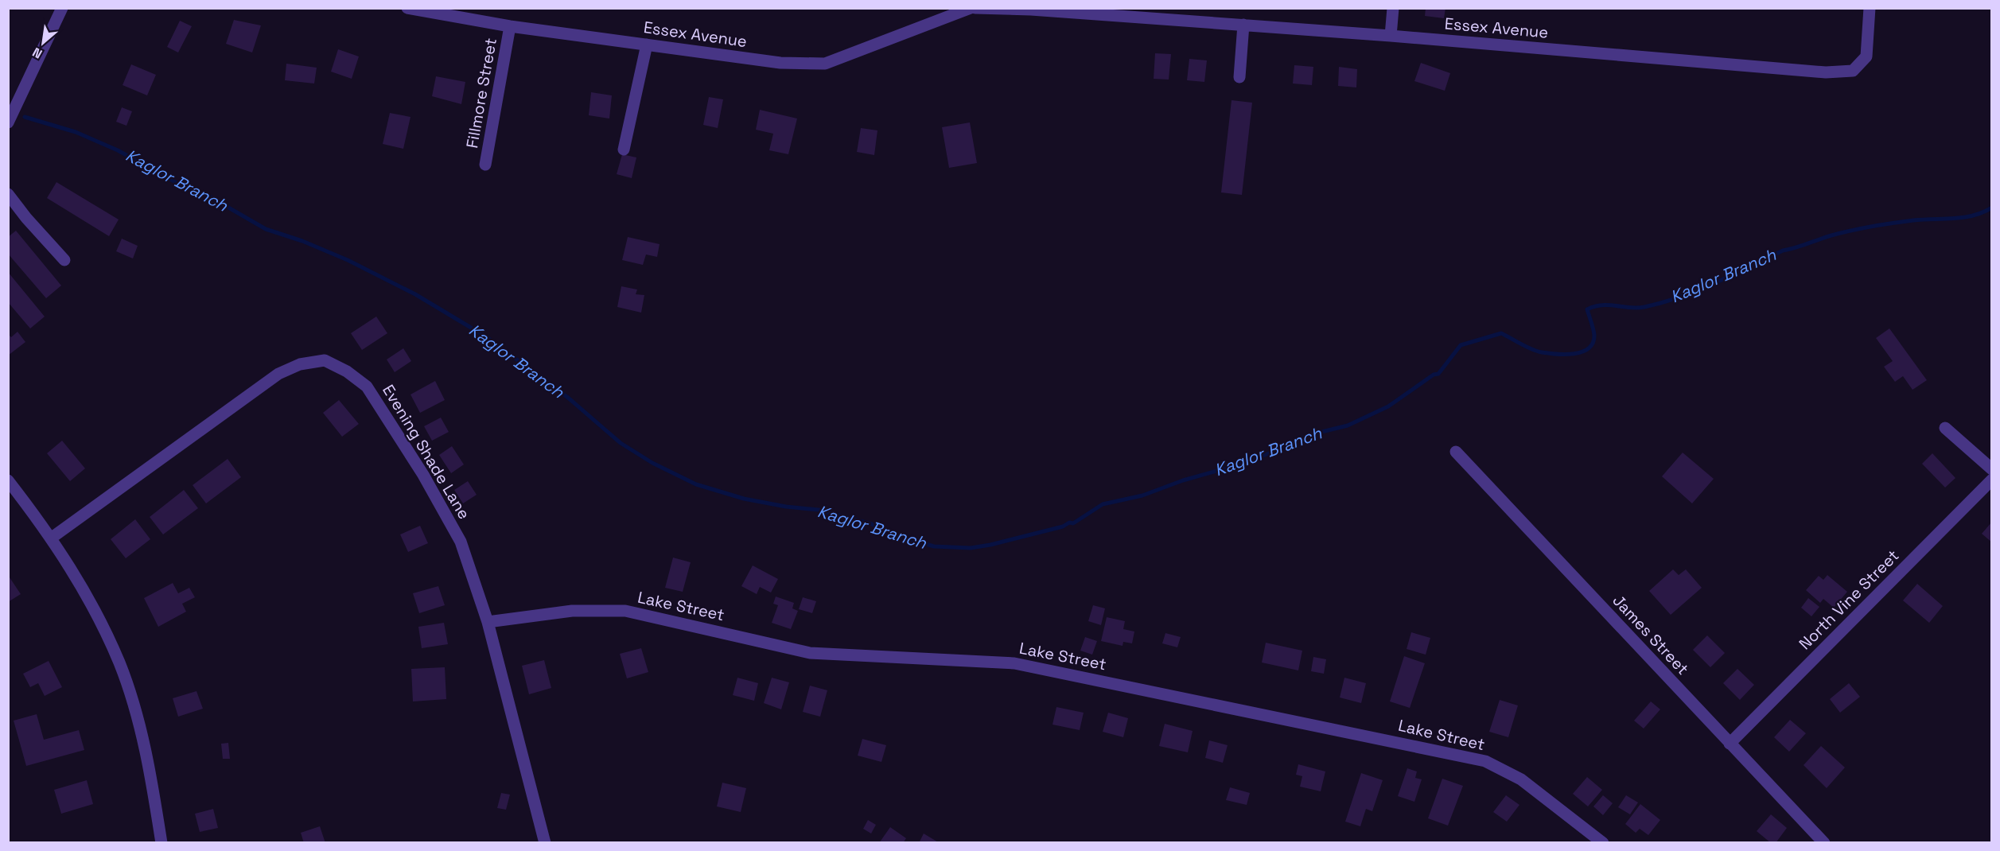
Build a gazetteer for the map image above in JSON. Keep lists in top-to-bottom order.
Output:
{
  "streets": {
    "street": [
      "Essex Avenue",
      "Fillmore Street",
      "Evening Shade Lane",
      "North Vine Street",
      "Lake Street",
      "James Street"
    ]
  },
  "crossings": [
    ["Essex Avenue", "Fillmore Street"],
    ["Evening Shade Lane", "Lake Street"],
    ["North Vine Street", "James Street"]
  ],
  "water": ["Kaglor Branch"],
  "north": "bottom left"
}
